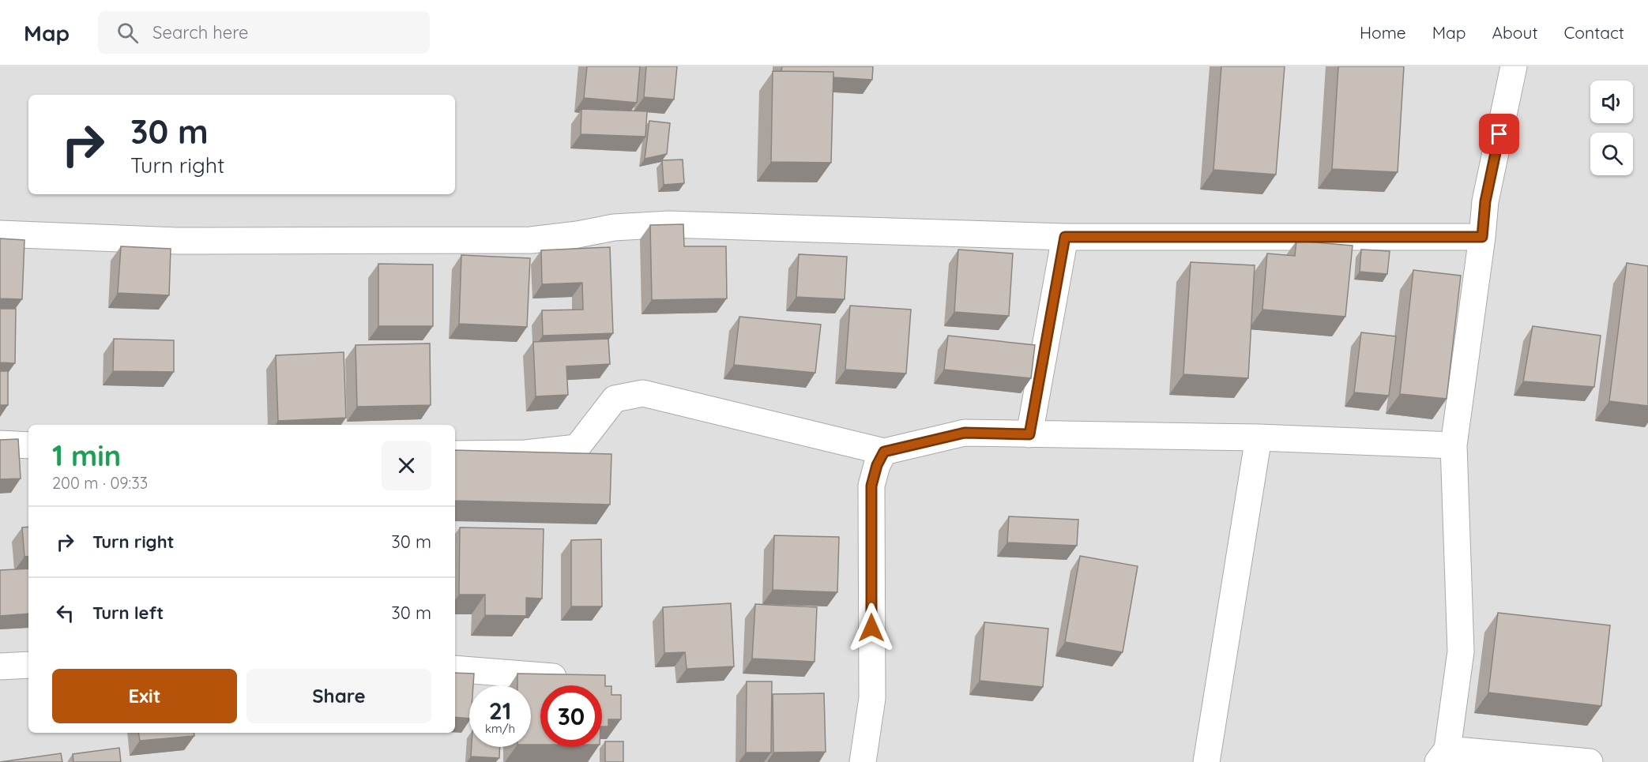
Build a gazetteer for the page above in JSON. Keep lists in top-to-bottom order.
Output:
{
  "page": {
    "header": "Map",
    "search": "Search here",
    "nav": [
      "Home",
      "Map",
      "About",
      "Contact"
    ],
    "turn": ["30 m", "Turn right"],
    "heading": ["1 min", "200 m · 09:33"],
    "list": [
      {
        "name": "Turn right",
        "value": "30 m"
      },
      {
        "name": "Turn left",
        "value": "30 m"
      }
    ],
    "buttons": ["Exit", "Share"],
    "speed": "21 km/h",
    "limit": "30"
  }
}
